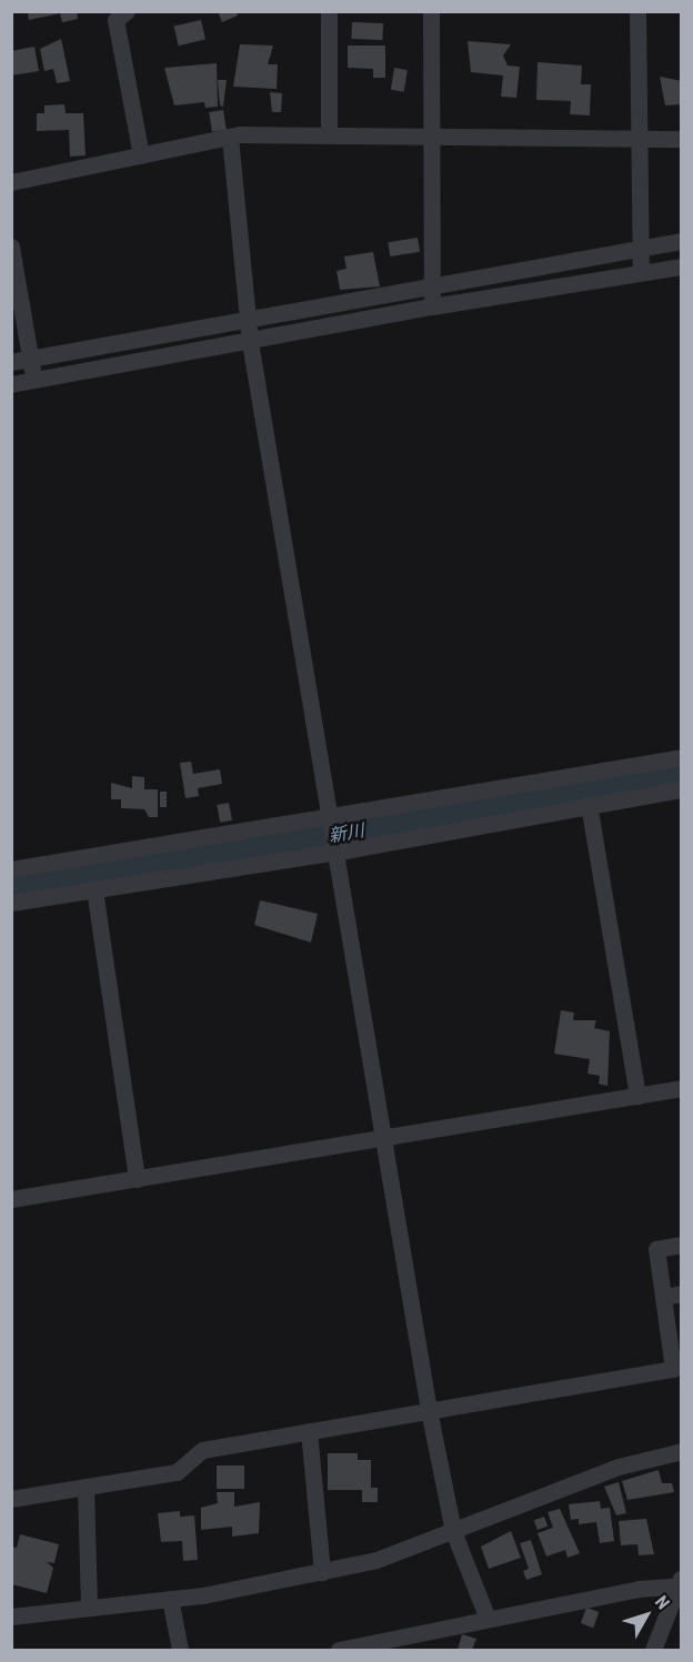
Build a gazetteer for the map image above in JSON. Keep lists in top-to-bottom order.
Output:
{
  "water": ["新川"],
  "north": "top right"
}
